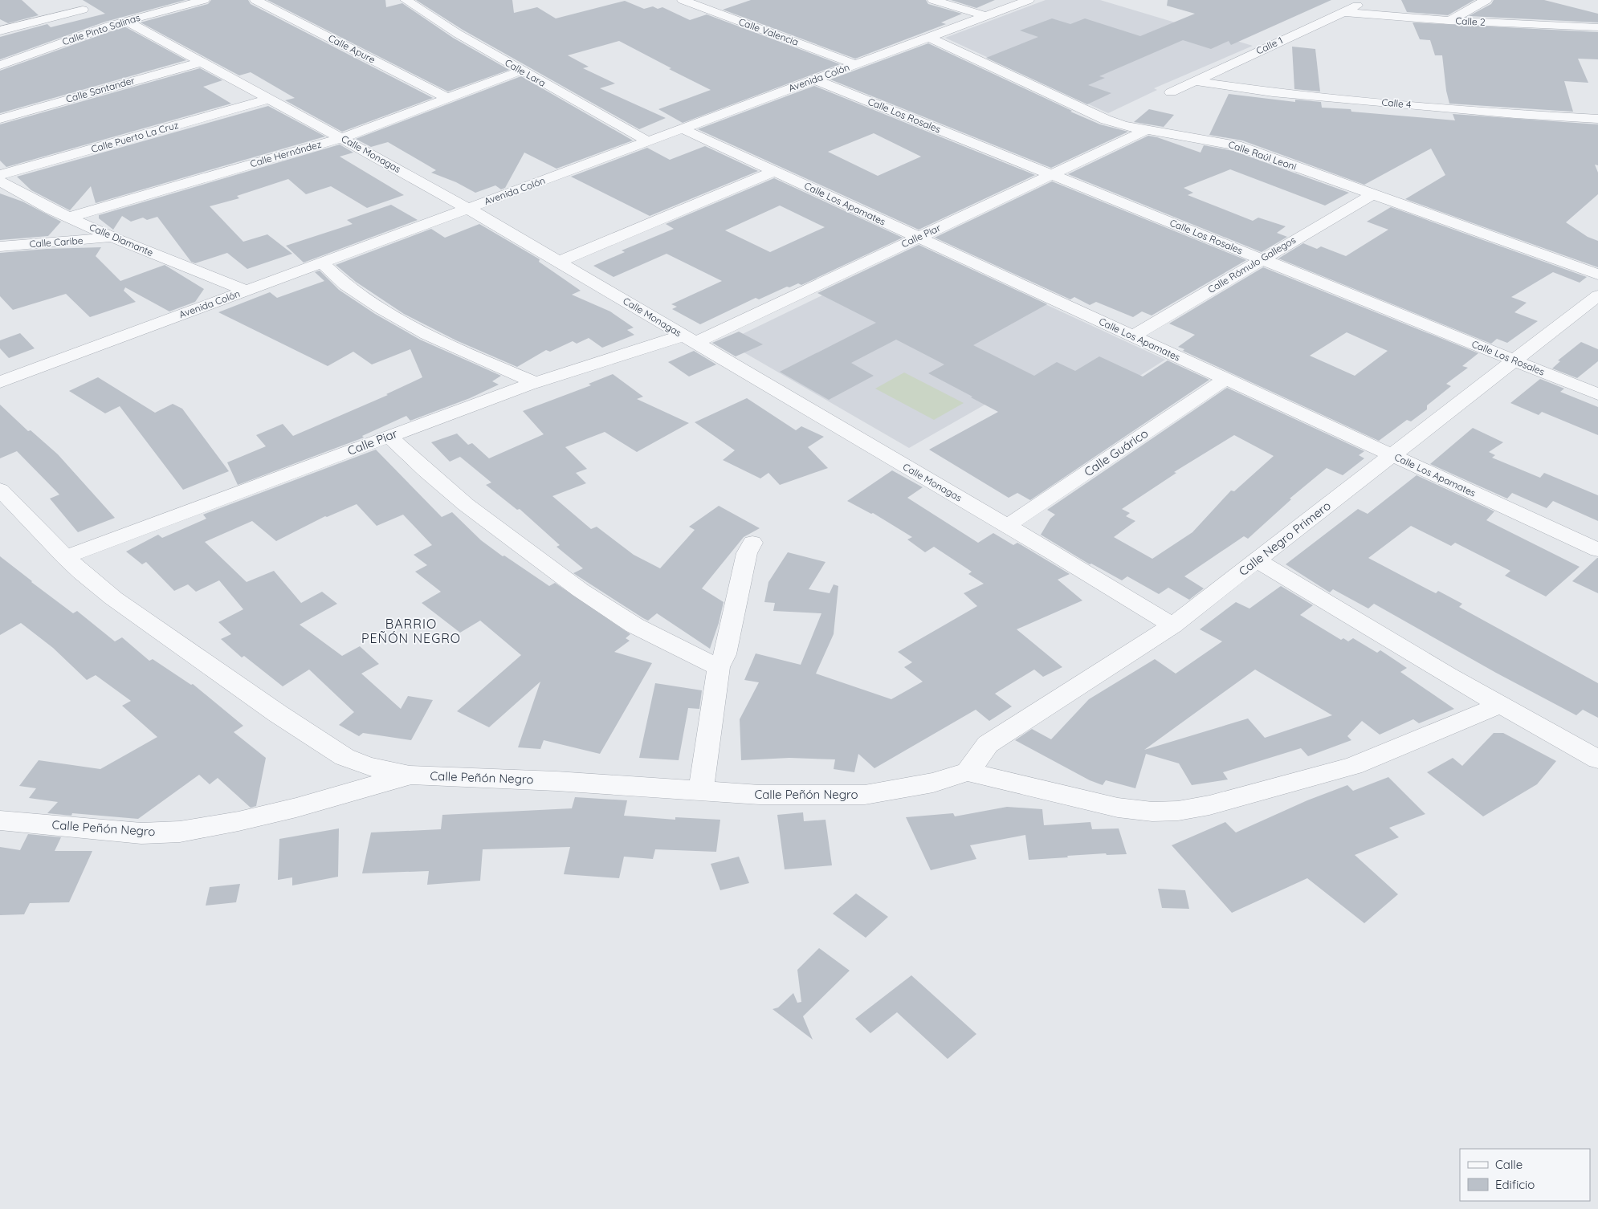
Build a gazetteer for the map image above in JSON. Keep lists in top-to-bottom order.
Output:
{
  "streets": {
    "street": [
      "Calle 2",
      "Calle Pinto Salinas",
      "Calle Valencia",
      "Calle 1",
      "Calle Apure",
      "Calle Lara",
      "Avenida Colón",
      "Calle Santander",
      "Calle 4",
      "Calle Los Rosales",
      "Calle Puerto La Cruz",
      "Calle Hernández",
      "Calle Monagas",
      "Calle Raúl Leoni",
      "Calle Los Apamates",
      "Calle Piar",
      "Calle Diamante",
      "Calle Caribe",
      "Calle Rómulo Gallegos",
      "Calle Guárico",
      "Calle Negro Primero",
      "Calle Peñón Negro"
    ]
  },
  "crossings": [
    ["Calle 2", "Calle 1"],
    ["Calle Pinto Salinas", "Calle Monagas"],
    ["Calle Valencia", "Avenida Colón"],
    ["Calle 1", "Calle 4"],
    ["Calle Apure", "Calle Hernández"],
    ["Calle Lara", "Avenida Colón"],
    ["Calle Lara", "Calle Hernández"],
    ["Avenida Colón", "Calle Los Rosales"],
    ["Avenida Colón", "Calle Monagas"],
    ["Avenida Colón", "Calle Raúl Leoni"],
    ["Avenida Colón", "Calle Los Apamates"],
    ["Avenida Colón", "Calle Diamante"],
    ["Calle Santander", "Calle Monagas"],
    ["Calle Los Rosales", "Calle Piar"],
    ["Calle Los Rosales", "Calle Rómulo Gallegos"],
    ["Calle Los Rosales", "Calle Negro Primero"],
    ["Calle Puerto La Cruz", "Calle Monagas"],
    ["Calle Hernández", "Calle Monagas"],
    ["Calle Hernández", "Calle Diamante"],
    ["Calle Monagas", "Calle Piar"],
    ["Calle Monagas", "Calle Guárico"],
    ["Calle Monagas", "Calle Negro Primero"],
    ["Calle Raúl Leoni", "Calle Piar"],
    ["Calle Raúl Leoni", "Calle Rómulo Gallegos"],
    ["Calle Los Apamates", "Calle Piar"],
    ["Calle Los Apamates", "Calle Rómulo Gallegos"],
    ["Calle Los Apamates", "Calle Guárico"],
    ["Calle Los Apamates", "Calle Negro Primero"],
    ["Calle Diamante", "Calle Caribe"],
    ["Calle Negro Primero", "Calle Peñón Negro"]
  ],
  "districts": ["BARRIO PEÑÓN NEGRO"],
  "legend": ["Calle", "Edificio"]
}
